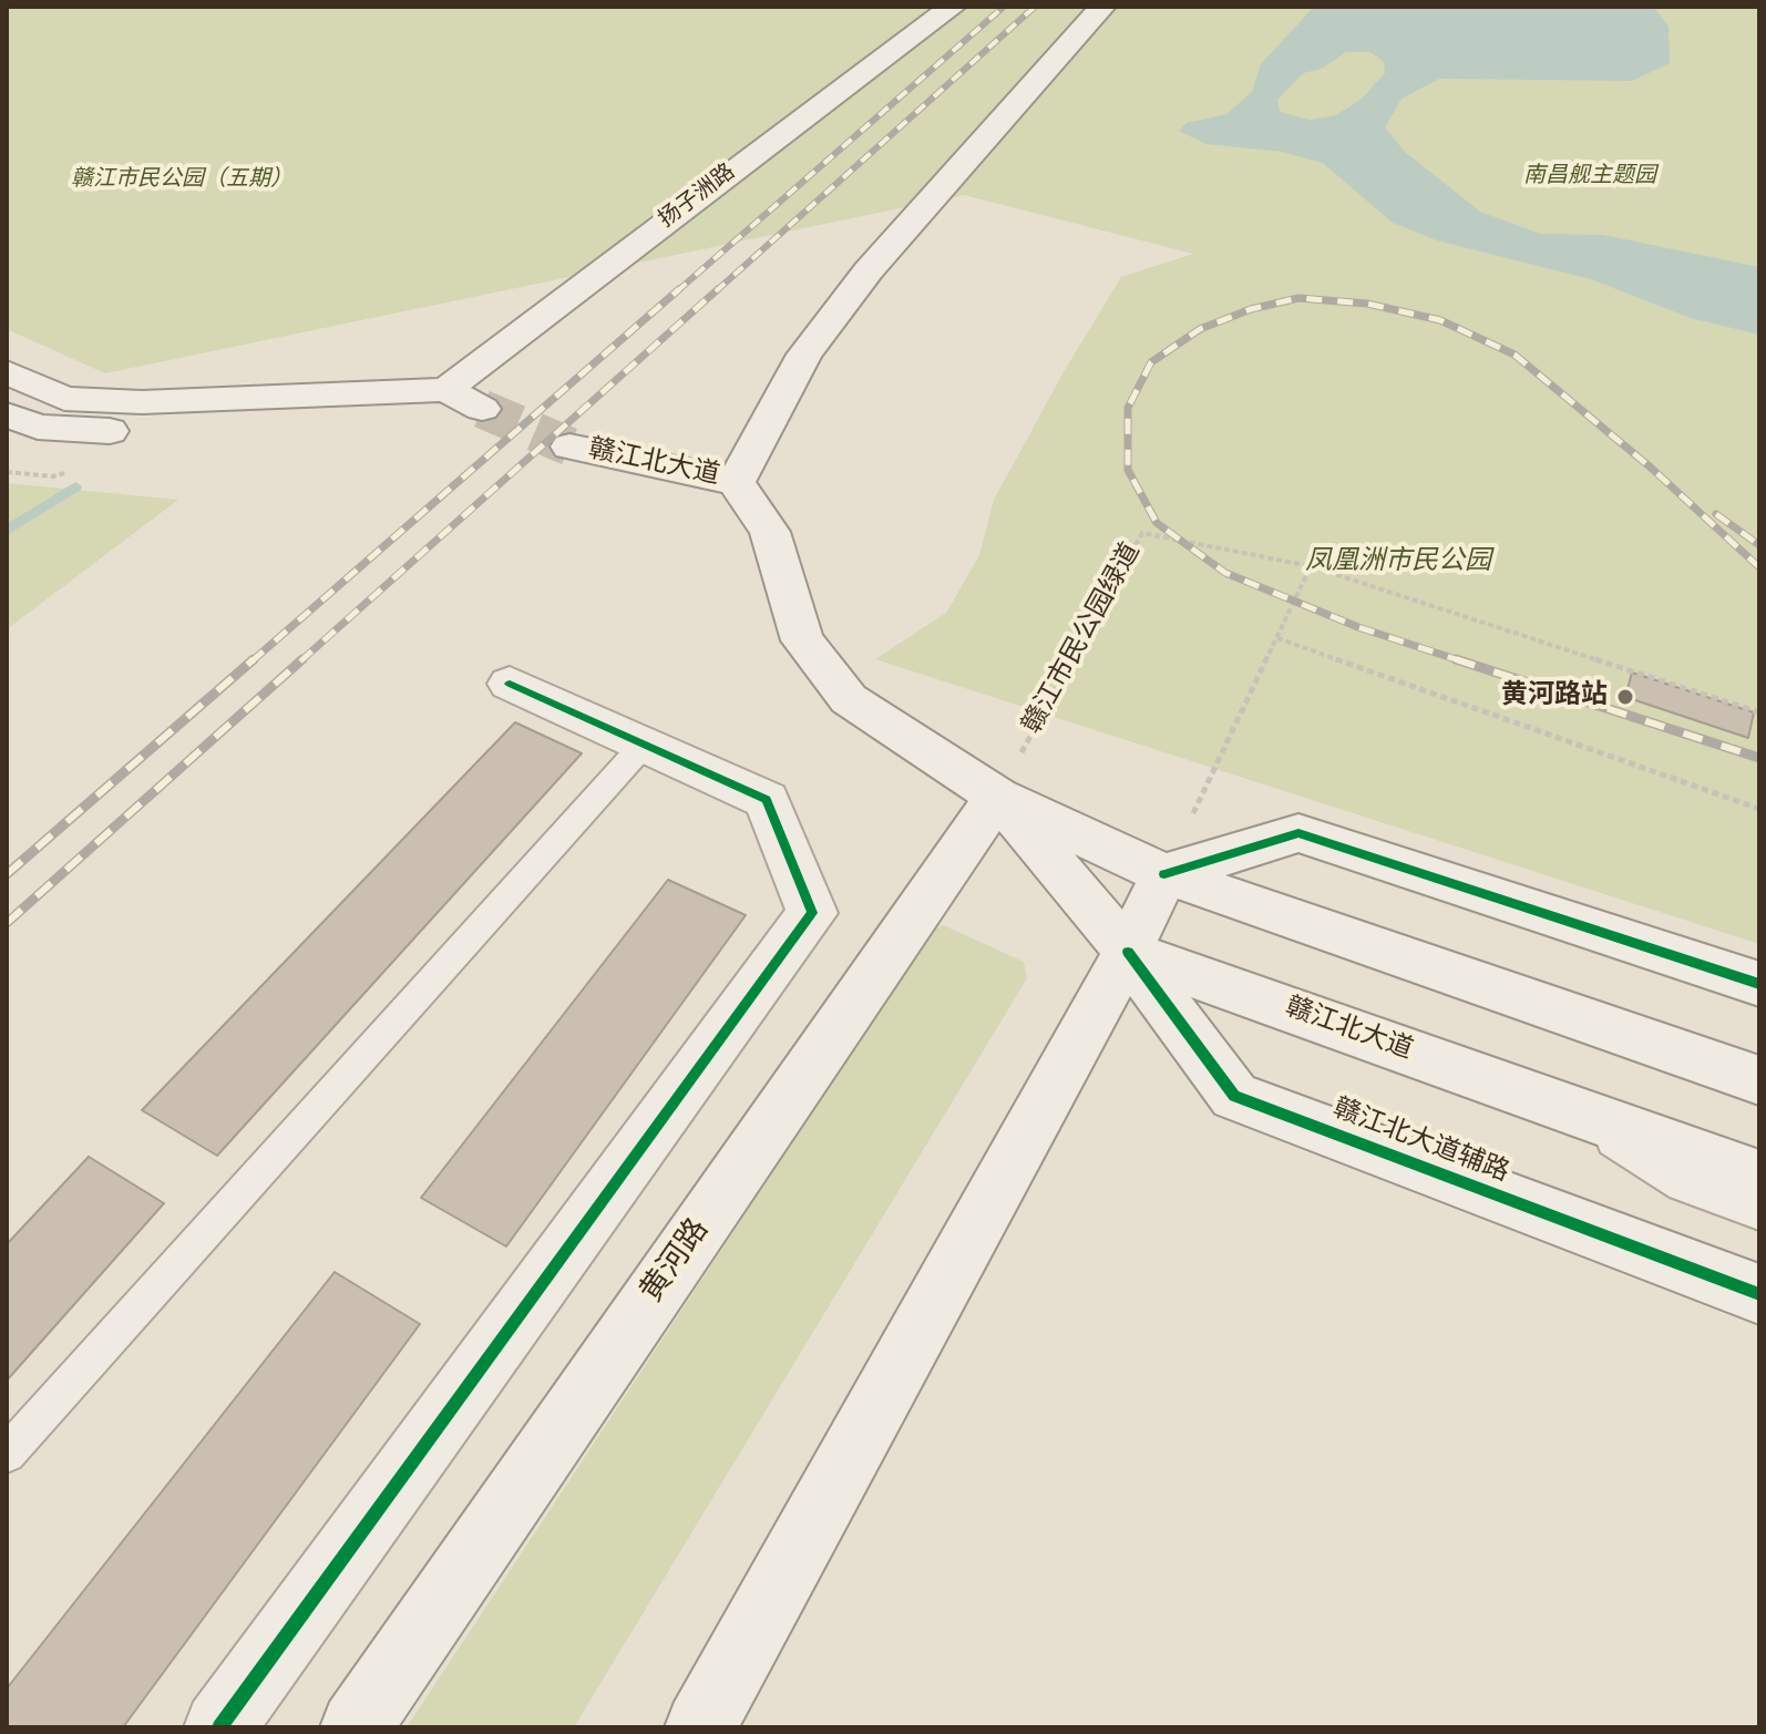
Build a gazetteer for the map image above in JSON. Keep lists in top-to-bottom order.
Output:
{
  "streets": {
    "main road": [
      "扬子洲路",
      "赣江北大道",
      "赣江北大道辅路",
      "黄河路"
    ],
    "path": ["赣江市民公园绿道"]
  },
  "crossings": [
    ["赣江北大道", "赣江市民公园绿道"],
    ["赣江北大道", "赣江北大道辅路"],
    ["赣江北大道", "黄河路"],
    ["赣江市民公园绿道", "黄河路"]
  ],
  "parks": ["南昌舰主题园", "赣江市民公园（五期）", "凤凰洲市民公园"],
  "places": ["黄河路站"]
}
